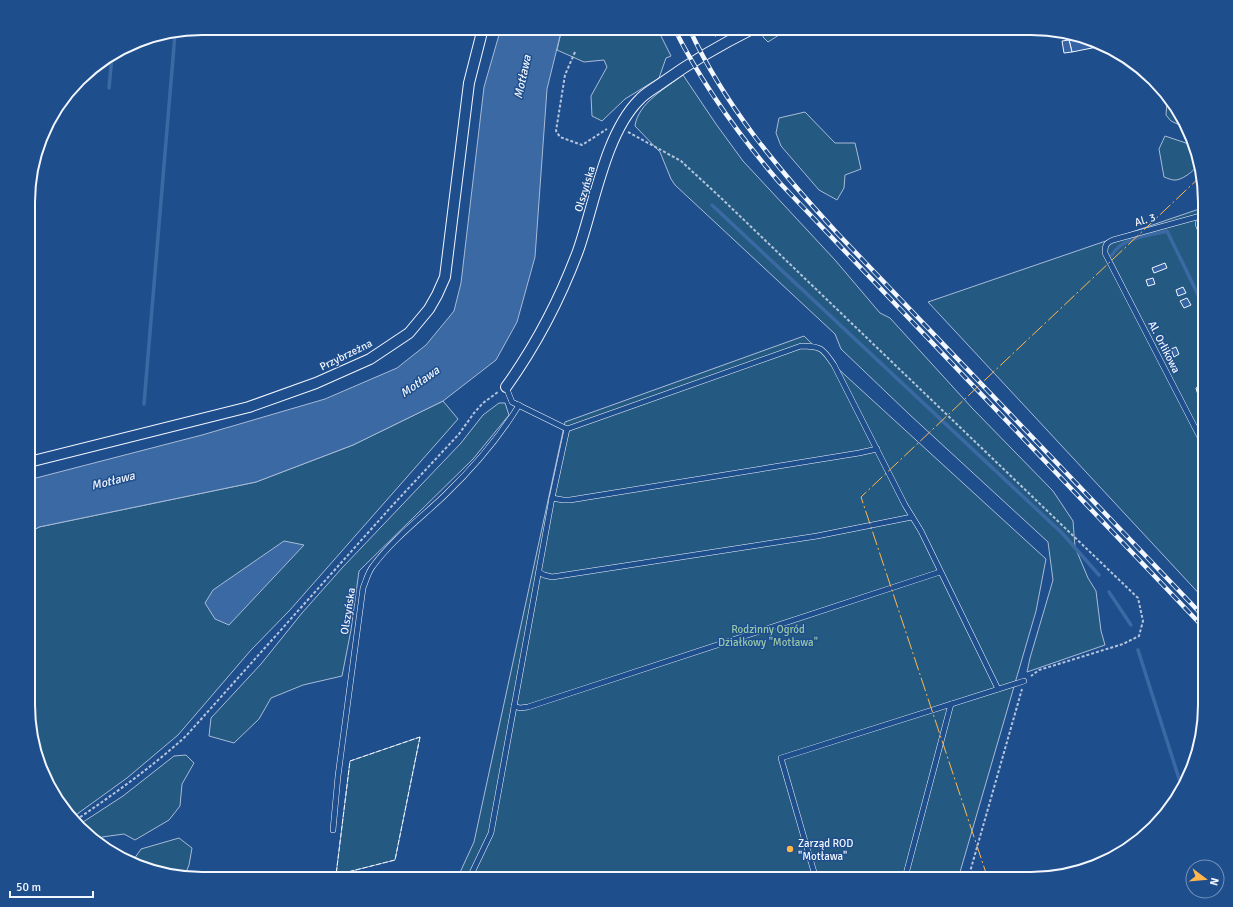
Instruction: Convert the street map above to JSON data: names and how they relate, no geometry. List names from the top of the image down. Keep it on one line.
{"streets":{"street":["Olszyńska","Przybrzeżna"],"lane":["Al. 3","Al. Orlikowa"]},"crossings":[["Al. 3","Al. Orlikowa"]],"water":["Motława"],"parks":["Rodzinny Ogród Działkowy \"Motława\""],"places":["Zarząd ROD \"Motława\""],"scale_bar":"50 m","north":"right"}
